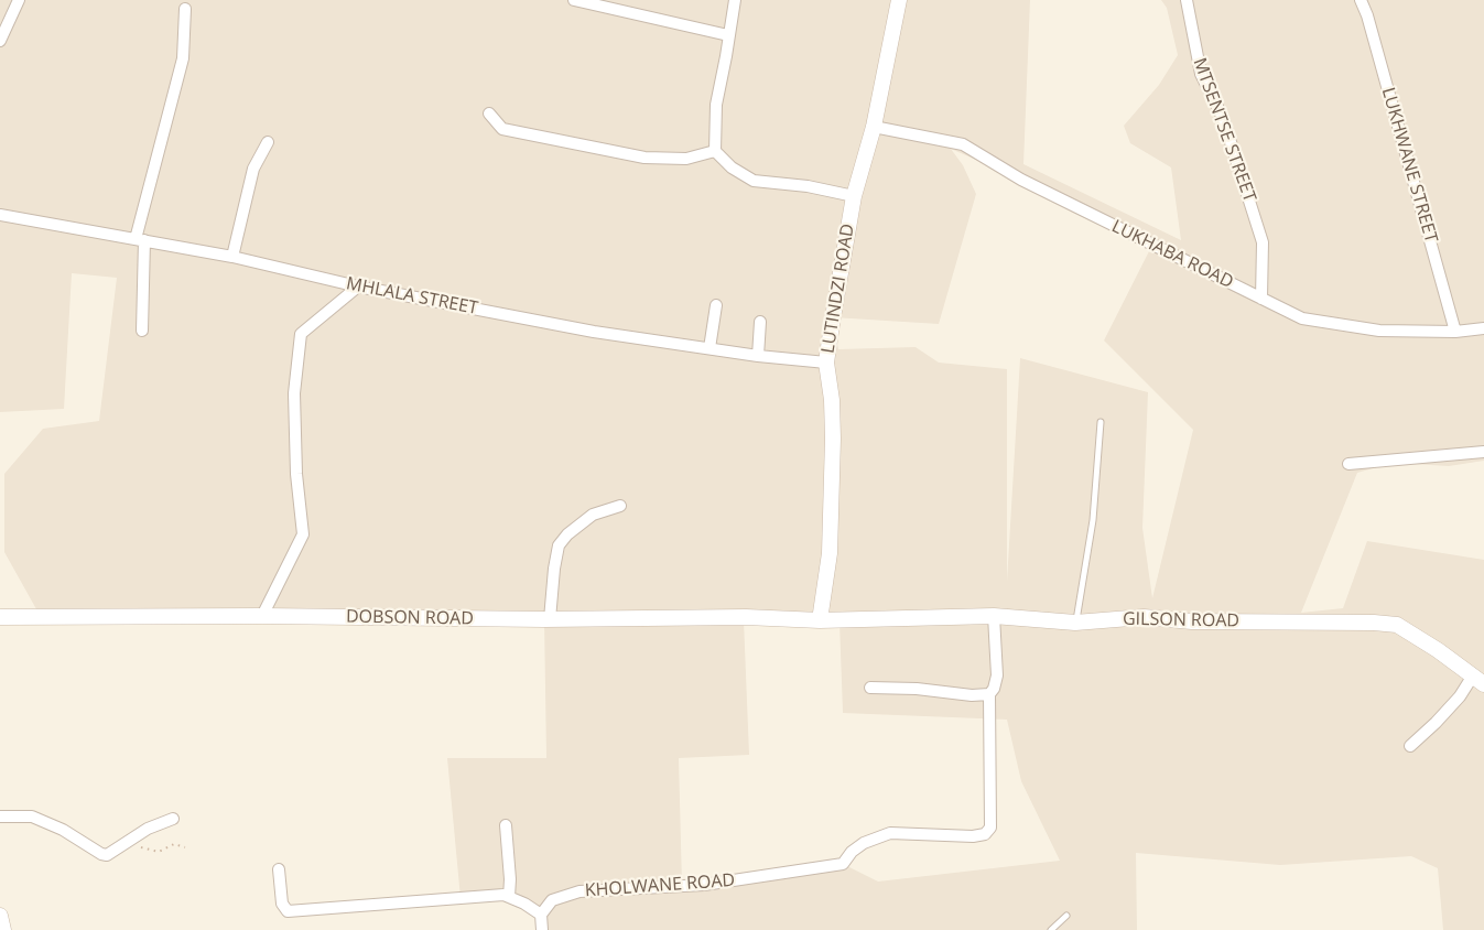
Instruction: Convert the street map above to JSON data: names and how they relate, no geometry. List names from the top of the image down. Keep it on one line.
{"streets":{"street":["MTSENTSE STREET","LUKHWANE STREET","LUKHABA ROAD","LUTINDZI ROAD","MHLALA STREET","DOBSON ROAD","GILSON ROAD","KHOLWANE ROAD"]},"crossings":[["MTSENTSE STREET","LUKHABA ROAD"],["LUKHWANE STREET","LUKHABA ROAD"],["LUKHABA ROAD","LUTINDZI ROAD"],["LUTINDZI ROAD","MHLALA STREET"],["LUTINDZI ROAD","DOBSON ROAD"],["LUTINDZI ROAD","GILSON ROAD"],["DOBSON ROAD","GILSON ROAD"]]}
